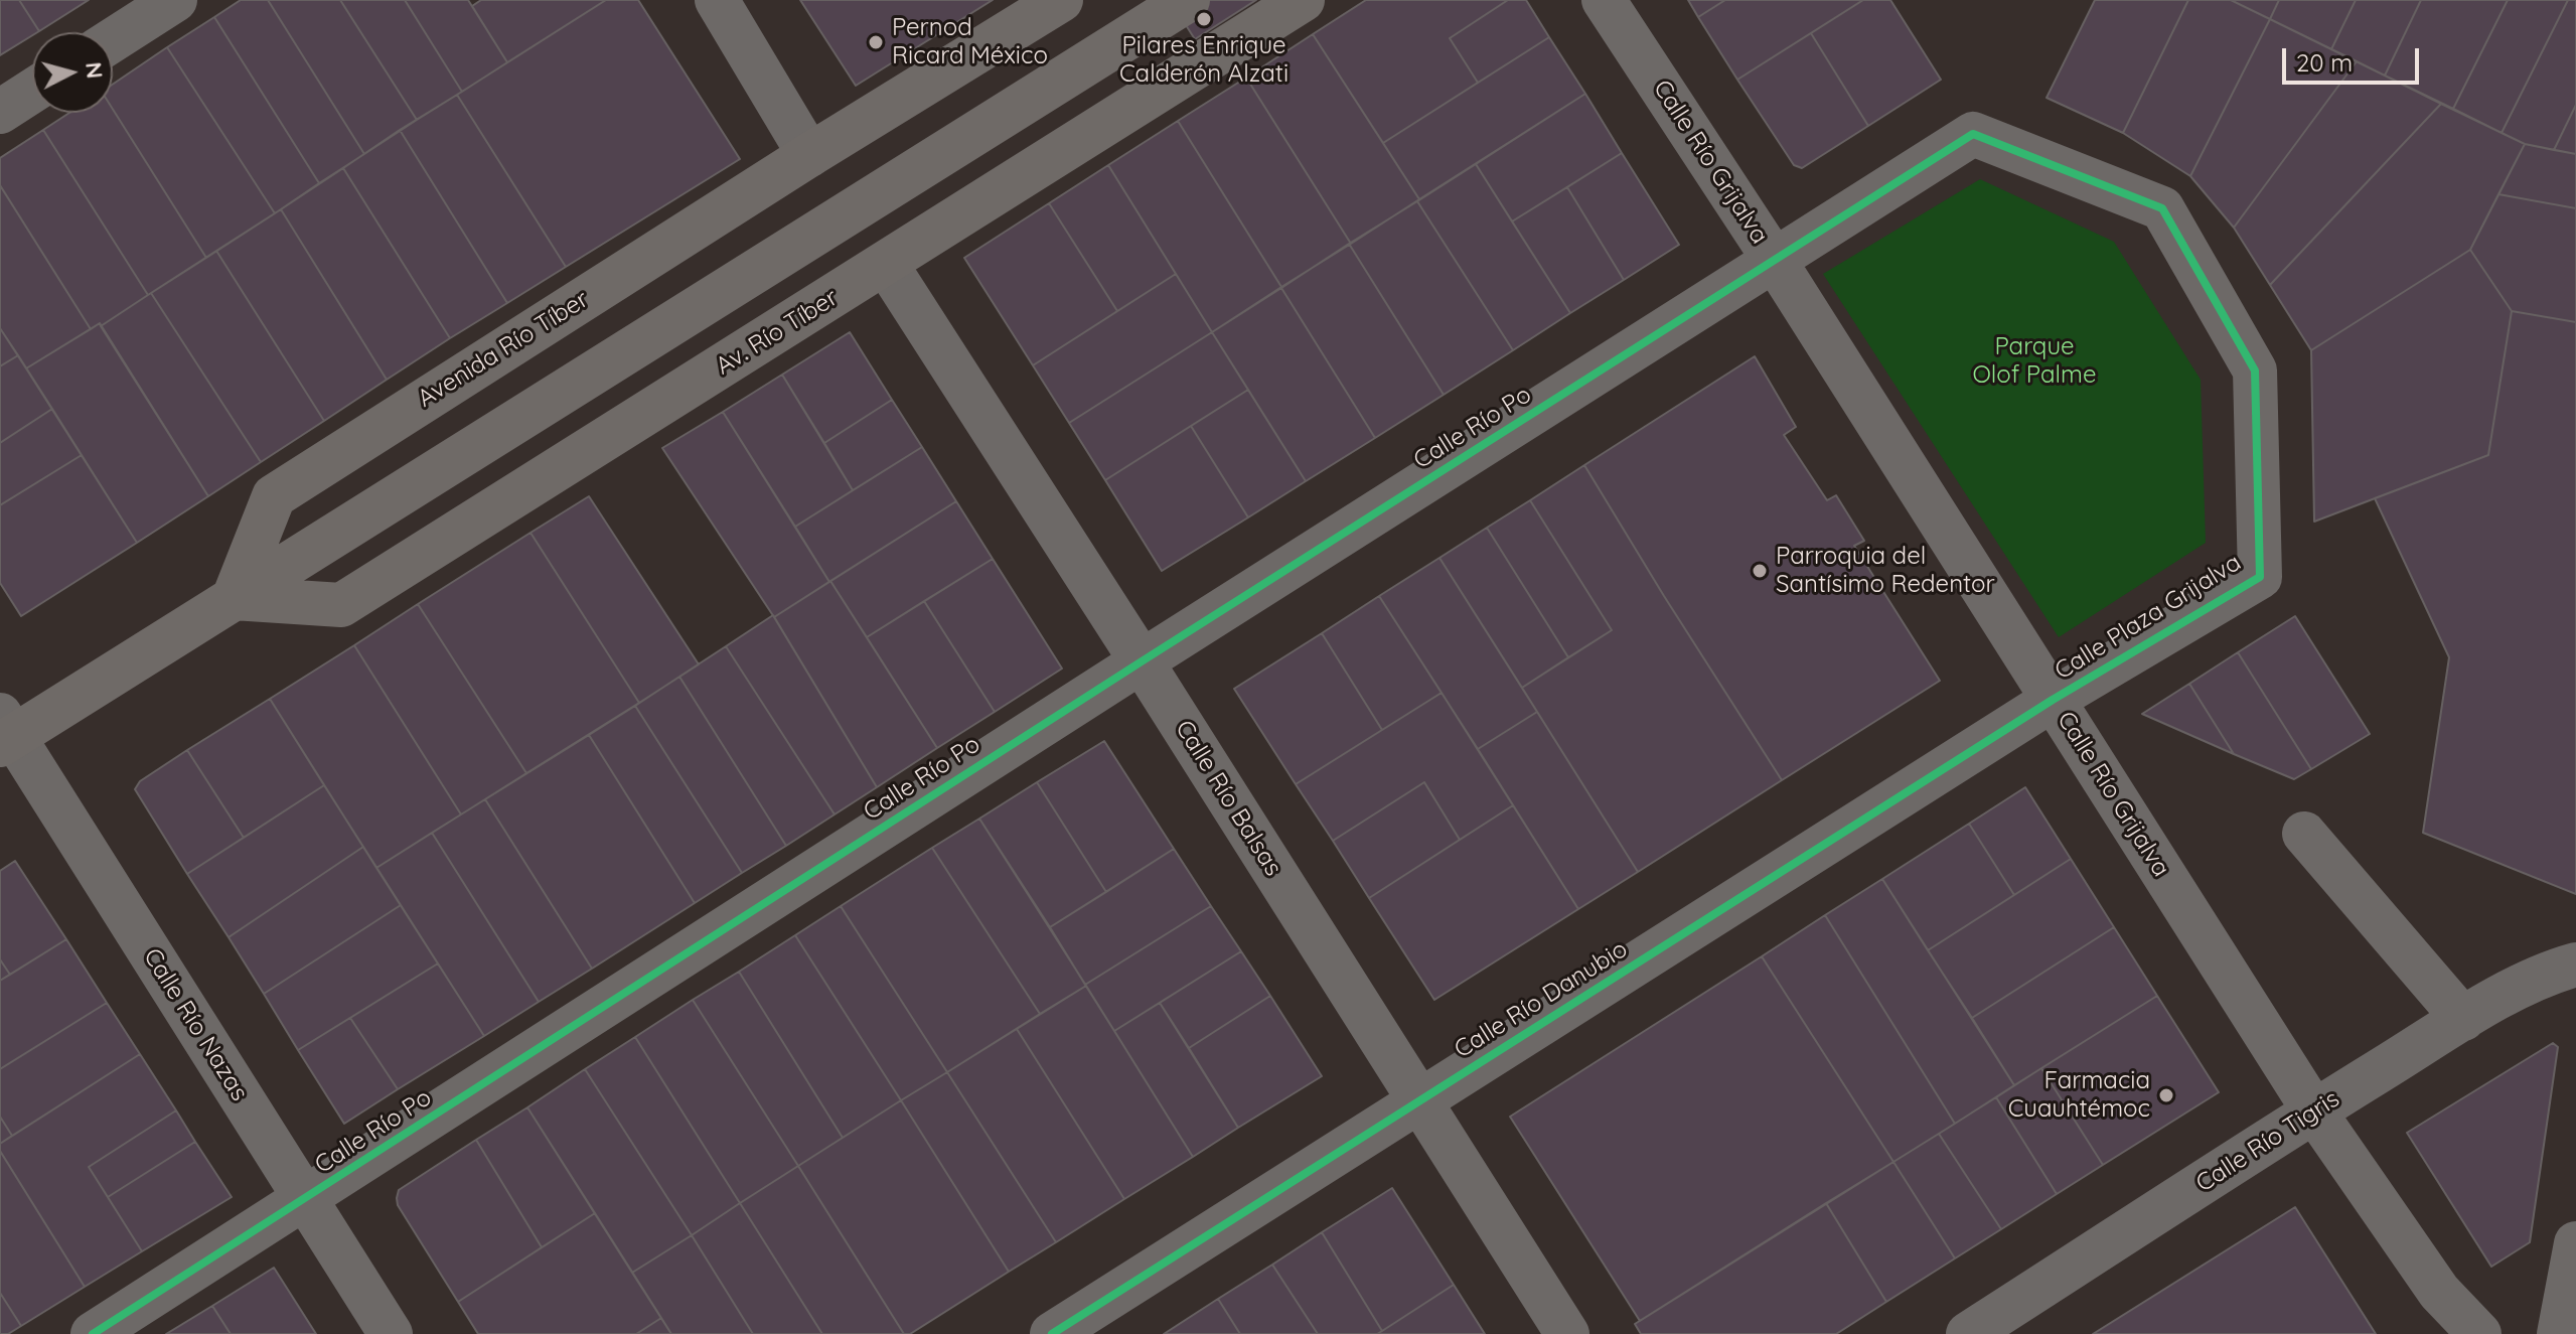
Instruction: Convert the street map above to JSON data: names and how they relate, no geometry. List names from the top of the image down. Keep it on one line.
{"streets":{"main road":["Av. Río Tíber","Avenida Río Tíber"],"street":["Calle Río Grijalva","Calle Río Po","Calle Plaza Grijalva","Calle Río Balsas","Calle Río Danubio","Calle Río Nazas","Calle Río Tigris"]},"crossings":[["Calle Río Grijalva","Calle Río Po"],["Calle Río Grijalva","Calle Plaza Grijalva"],["Calle Río Grijalva","Calle Río Danubio"],["Calle Río Grijalva","Calle Río Tigris"],["Av. Río Tíber","Avenida Río Tíber"],["Av. Río Tíber","Calle Río Balsas"],["Calle Río Po","Calle Plaza Grijalva"],["Calle Río Po","Calle Río Balsas"],["Calle Río Po","Calle Río Nazas"],["Calle Plaza Grijalva","Calle Río Danubio"],["Calle Río Balsas","Calle Río Danubio"]],"parks":["Parque Olof Palme"],"places":["Pilares Enrique Calderón Alzati","Pernod Ricard México","Parroquia del Santísimo Redentor","Farmacia Cuauhtémoc"],"scale_bar":"20 m","north":"right"}
